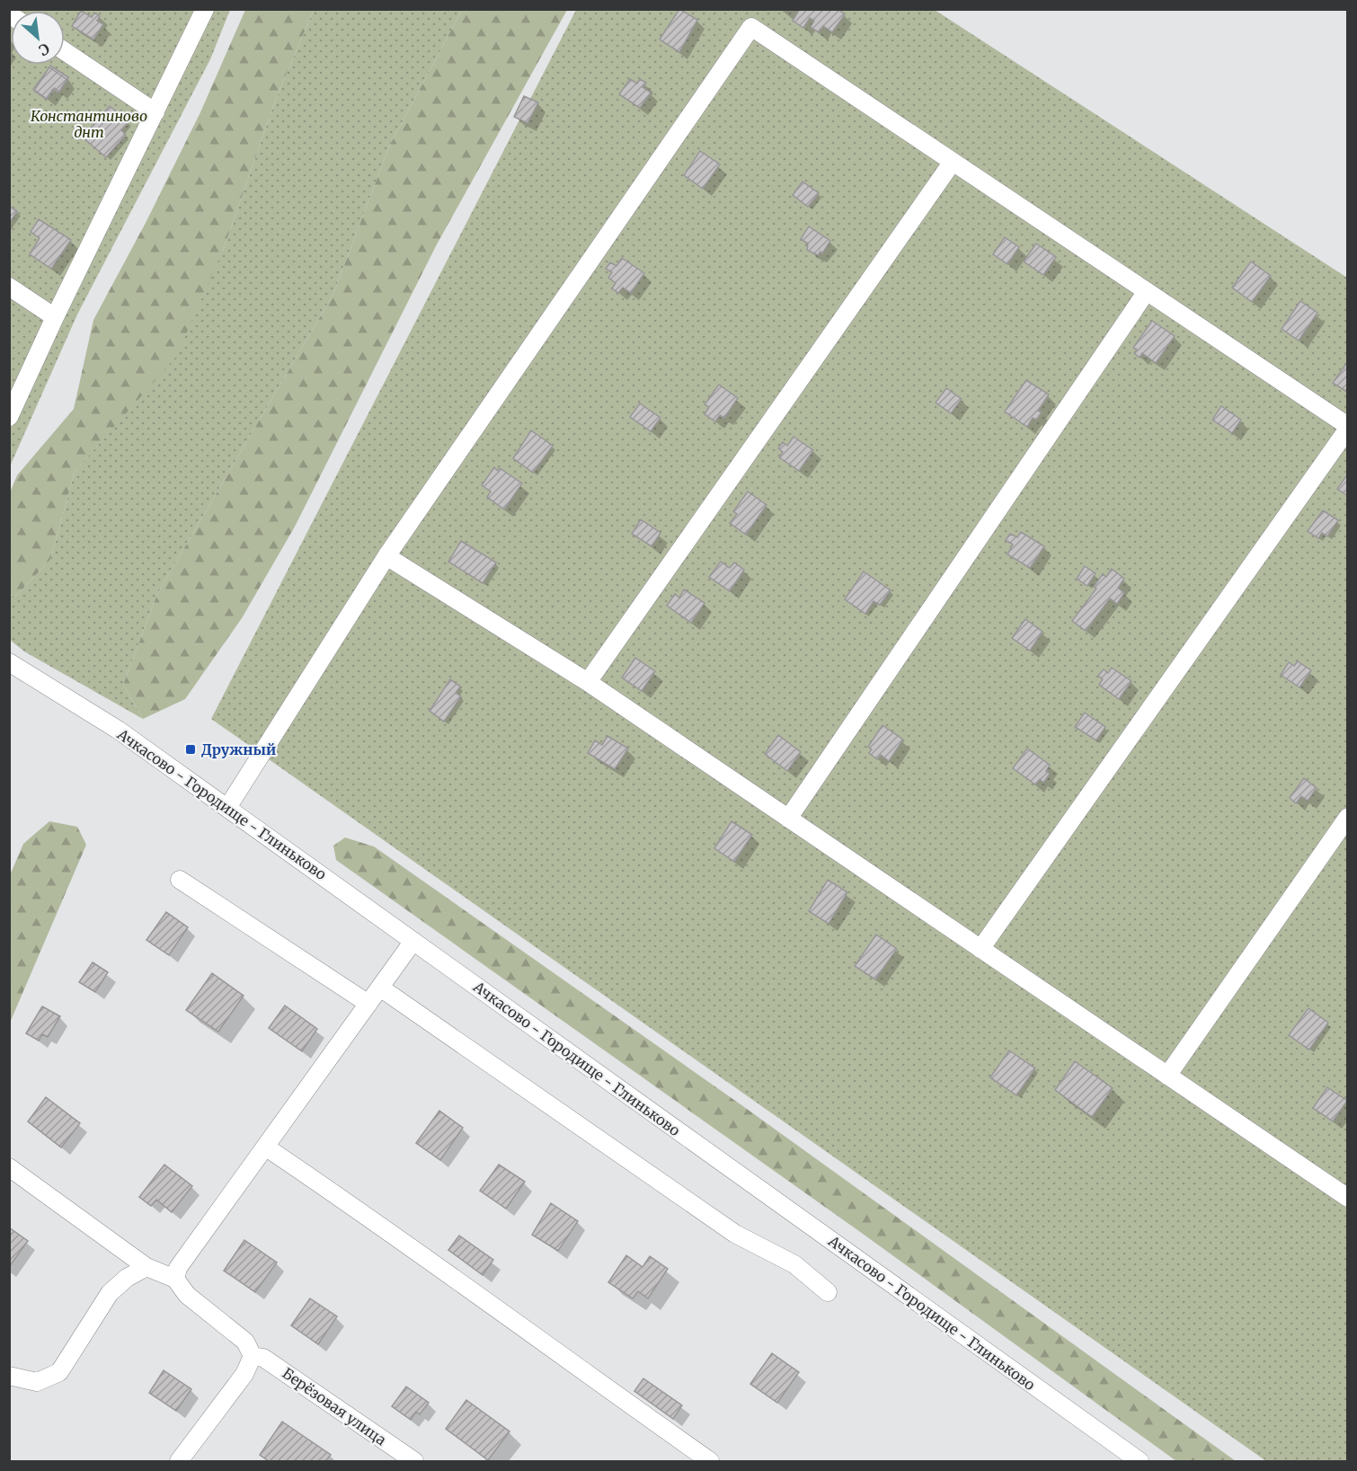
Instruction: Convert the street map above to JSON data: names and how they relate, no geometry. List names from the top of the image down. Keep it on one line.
{"streets":{"street":["Ачкасово - Городище - Глиньково","Берёзовая улица"]},"parks":["Константиново днт"],"places":{"transit":["Дружный"]},"north":"bottom right"}
